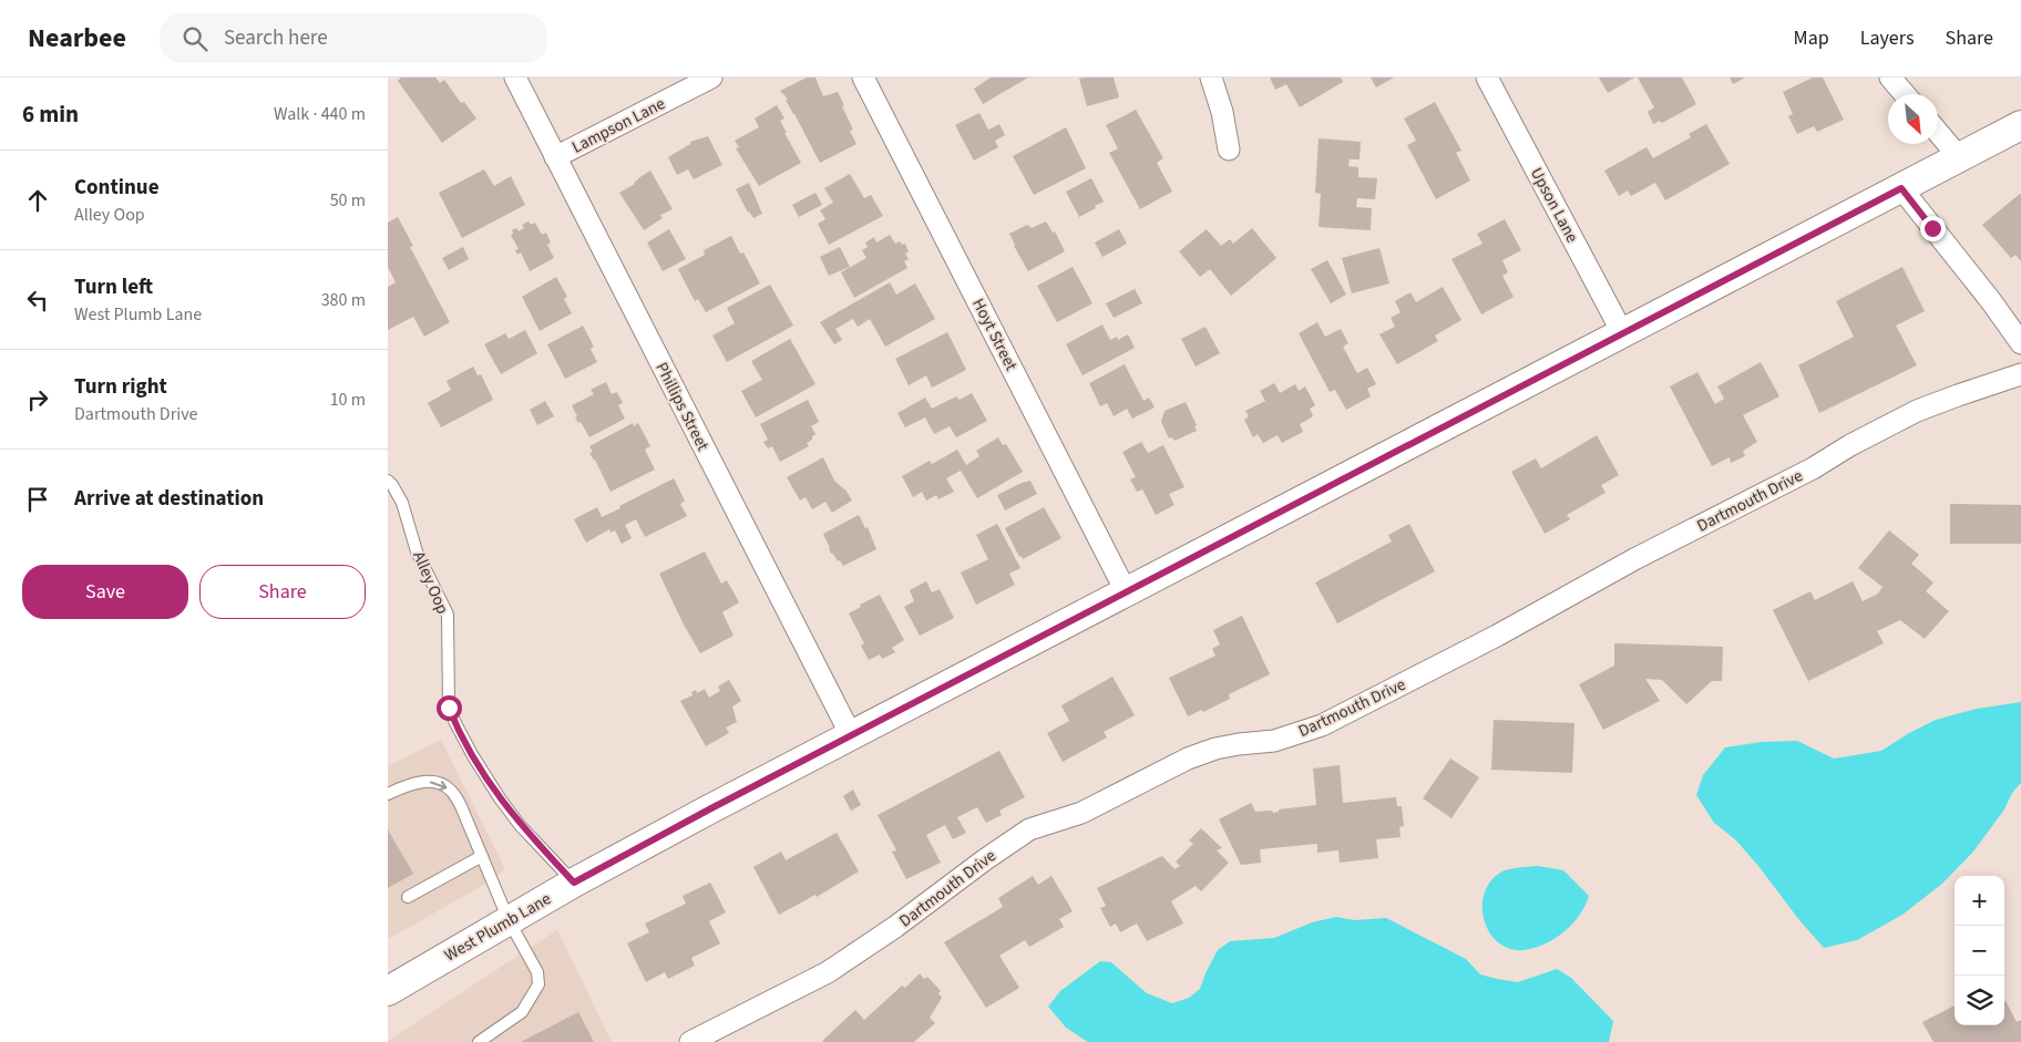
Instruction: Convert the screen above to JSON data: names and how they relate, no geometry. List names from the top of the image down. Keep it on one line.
{"streets":{"main road":["West Plumb Lane"],"street":["Lampson Lane","Upson Lane","Hoyt Street","Phillips Street","Dartmouth Drive"],"lane":["Alley Oop"]},"crossings":[["Lampson Lane","Phillips Street"],["Upson Lane","West Plumb Lane"],["Hoyt Street","West Plumb Lane"],["Phillips Street","West Plumb Lane"],["Alley Oop","West Plumb Lane"]],"north":"bottom right","page":{"header":"Nearbee","search":"Search here","nav":["Map","Layers","Share"],"heading":["6 min","Walk · 440 m"],"list":[["Continue","Alley Oop","50 m"],["Turn left","West Plumb Lane","380 m"],["Turn right","Dartmouth Drive","10 m"],"Arrive at destination"],"buttons":["Save","Share"],"map_buttons":["+","−"]}}
